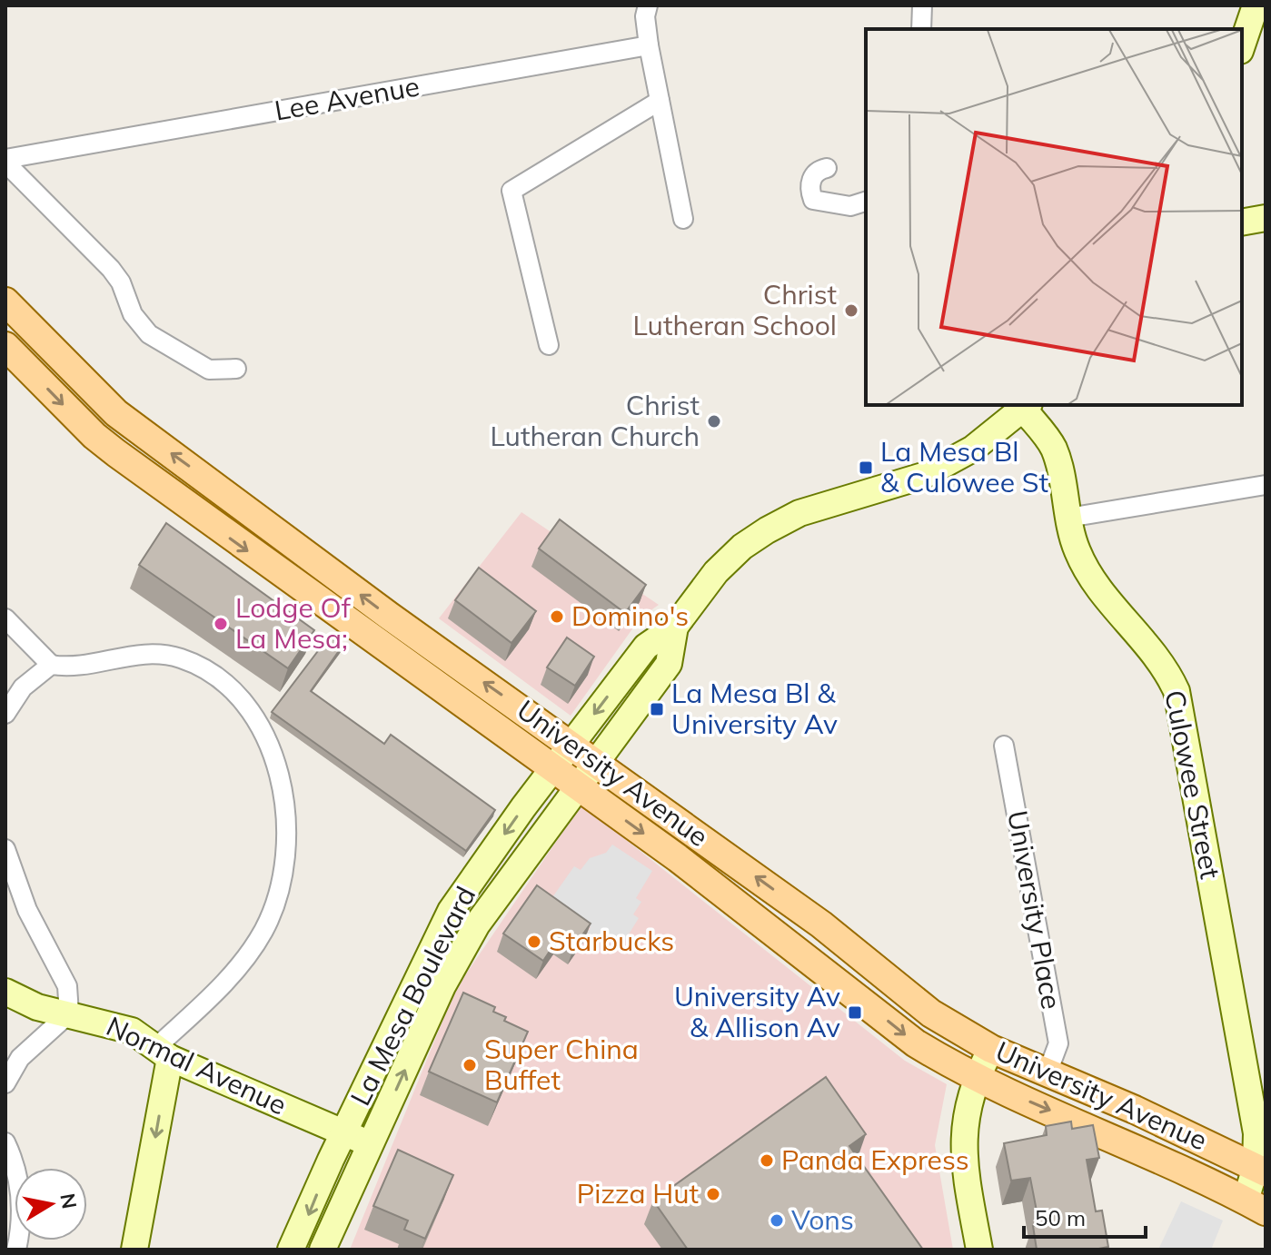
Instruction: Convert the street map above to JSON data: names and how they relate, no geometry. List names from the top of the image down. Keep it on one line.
{"streets":{"main road":["University Avenue","Culowee Street","La Mesa Boulevard","Normal Avenue"],"street":["Lee Avenue","University Place"]},"crossings":[["University Avenue","Culowee Street"],["University Avenue","University Place"],["University Avenue","La Mesa Boulevard"],["Culowee Street","La Mesa Boulevard"],["La Mesa Boulevard","Normal Avenue"]],"places":{"other":["Christ Lutheran School","Christ Lutheran Church","Domino's","Lodge Of La Mesa;","Starbucks","Super China Buffet","Panda Express","Pizza Hut","Vons"],"transit":["La Mesa Bl & Culowee St","La Mesa Bl & University Av","University Av & Allison Av"]},"scale_bar":"50 m","north":"right"}
